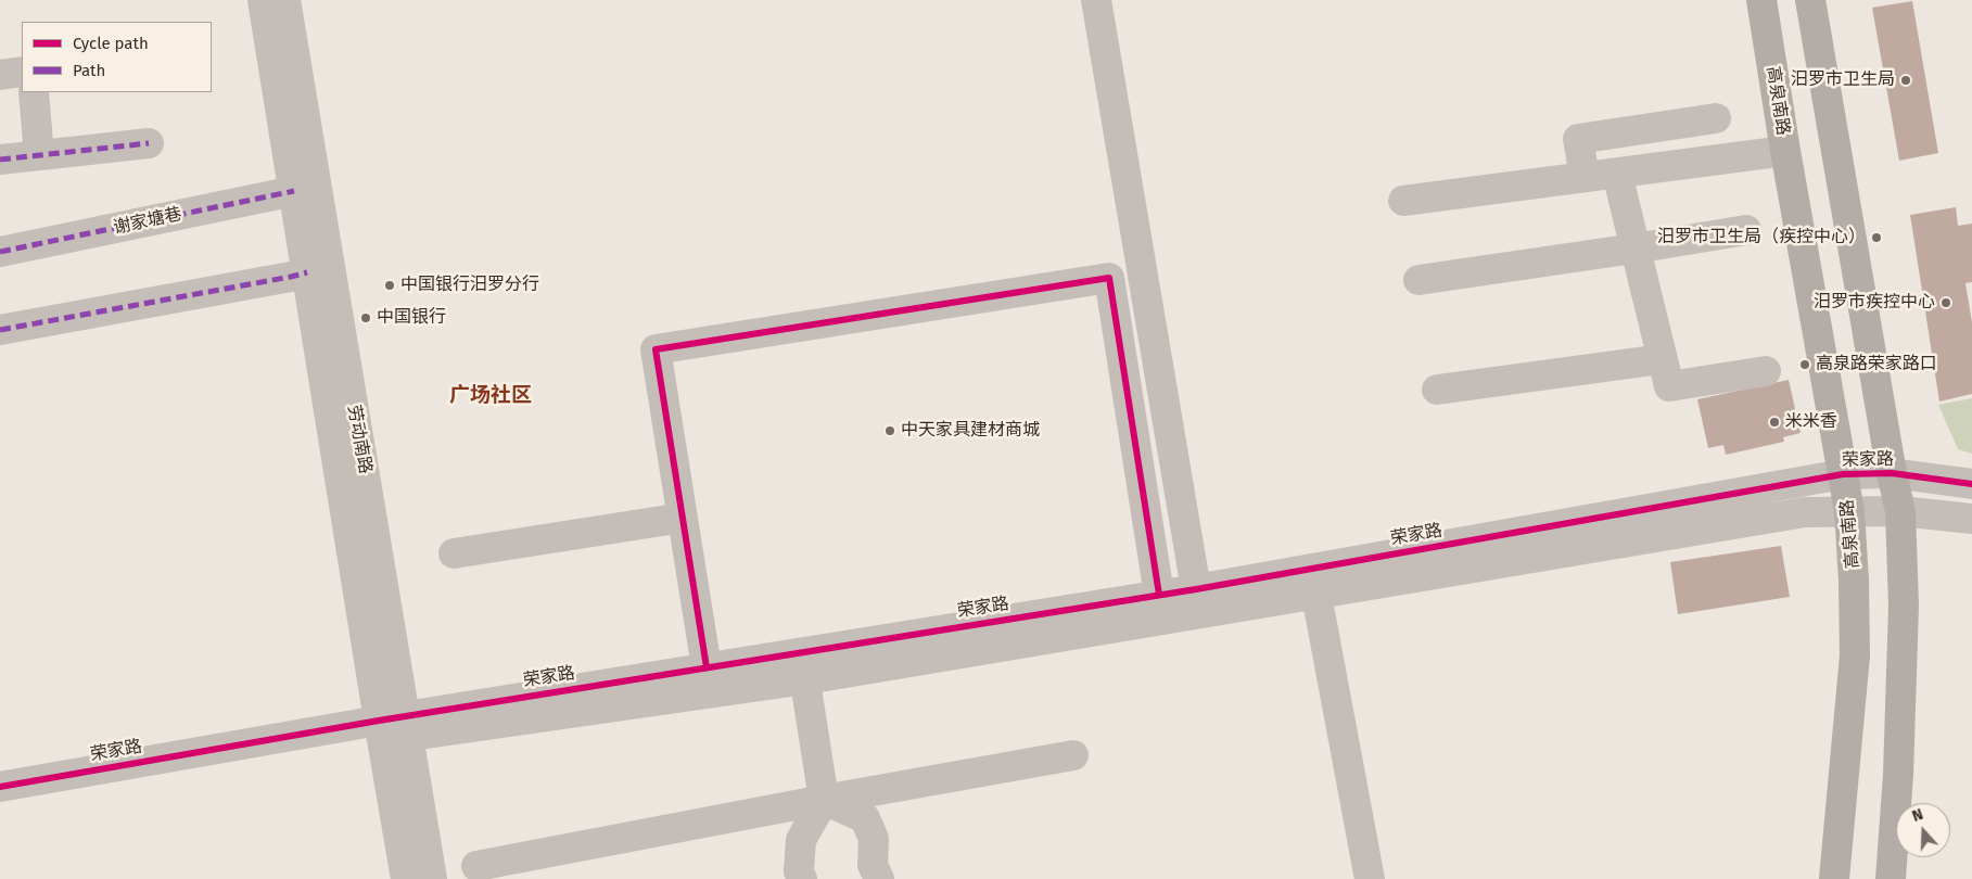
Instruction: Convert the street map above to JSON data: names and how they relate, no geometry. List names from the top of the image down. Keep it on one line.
{"streets":{"main road":["高泉南路"],"street":["谢家塘巷","劳动南路","荣家路"]},"crossings":[["高泉南路","荣家路"],["谢家塘巷","劳动南路"],["劳动南路","荣家路"]],"districts":["广场社区"],"places":["汨罗市卫生局","汨罗市卫生局（疾控中心）","中国银行汨罗分行","汨罗市疾控中心","中国银行","高泉路荣家路口","米米香","中天家具建材商城"],"legend":["Cycle path","Path"],"north":"top"}
